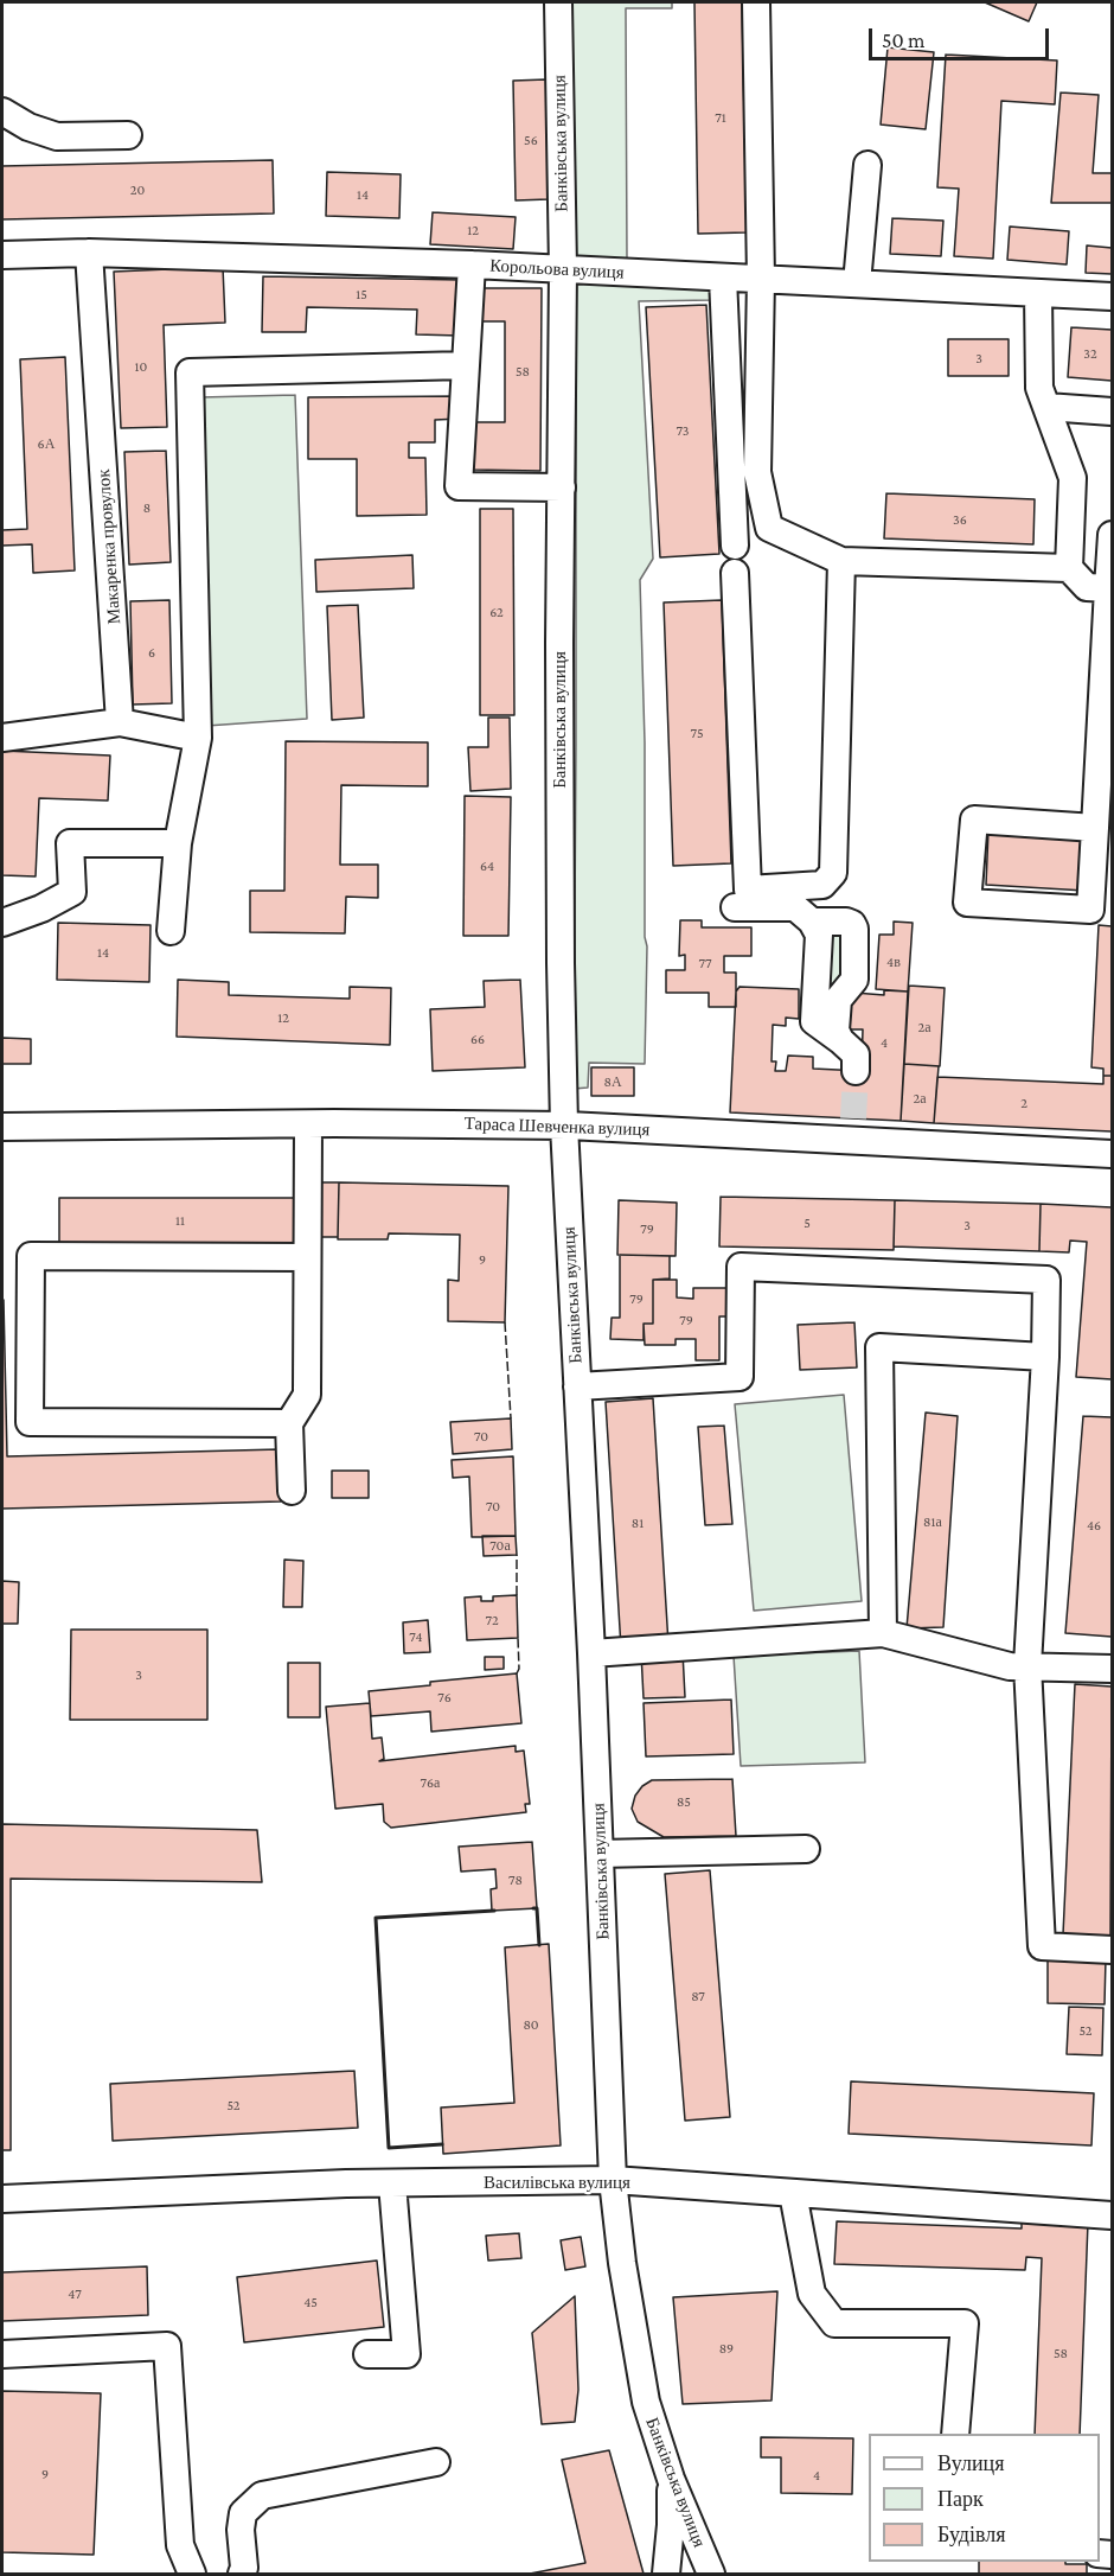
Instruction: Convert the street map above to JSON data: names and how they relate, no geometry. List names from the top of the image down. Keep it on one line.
{"streets":{"street":["Банківська вулиця","Корольова вулиця","Макаренка провулок","Тараса Шевченка вулиця","Василівська вулиця"]},"crossings":[["Банківська вулиця","Корольова вулиця"],["Банківська вулиця","Тараса Шевченка вулиця"],["Банківська вулиця","Василівська вулиця"],["Корольова вулиця","Макаренка провулок"]],"house_numbers":["71","56","20","14","12","15","32","3","10","58","73","6А","8","36","62","6","75","64","14","4в","77","12","2а","66","4","8А","2а","2","11","5","3","79","9","79","79","70","70","81а","81","46","70а","72","74","3","76","76а","85","78","87","80","52","52","47","45","89","58","9","4"],"legend":["Вулиця","Парк","Будівля"],"scale_bar":"50 m"}
